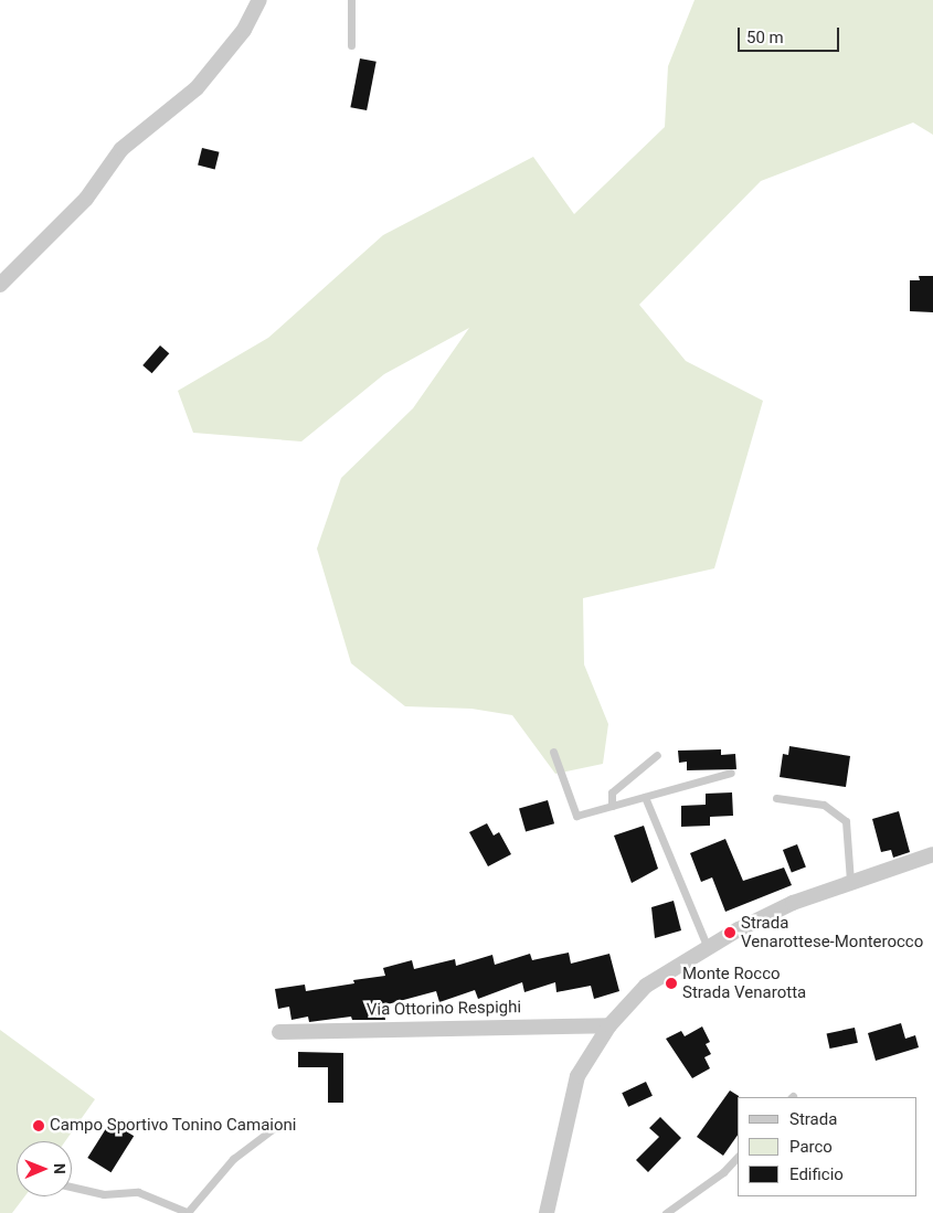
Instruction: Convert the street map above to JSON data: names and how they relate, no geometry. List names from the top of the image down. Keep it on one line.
{"streets":{"street":["Via Ottorino Respighi"]},"places":["Strada Venarottese-Monterocco","Monte Rocco Strada Venarotta","Campo Sportivo Tonino Camaioni"],"legend":["Strada","Parco","Edificio"],"scale_bar":"50 m","north":"right"}
